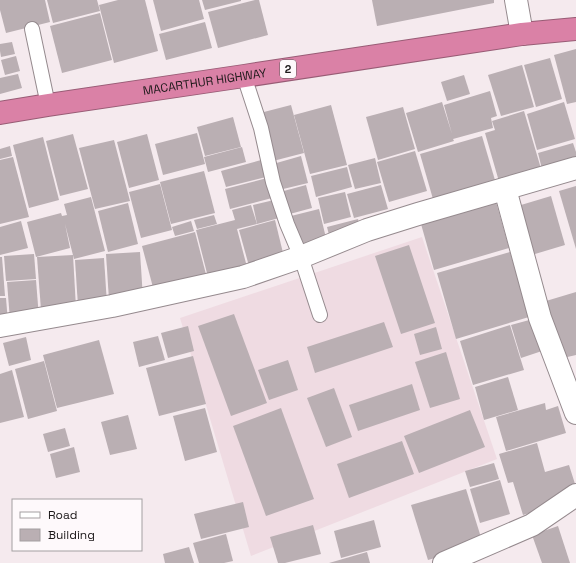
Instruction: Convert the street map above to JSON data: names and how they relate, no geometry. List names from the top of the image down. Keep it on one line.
{"streets":{"highway":["2","MACARTHUR HIGHWAY"]},"legend":["Road","Building"]}
